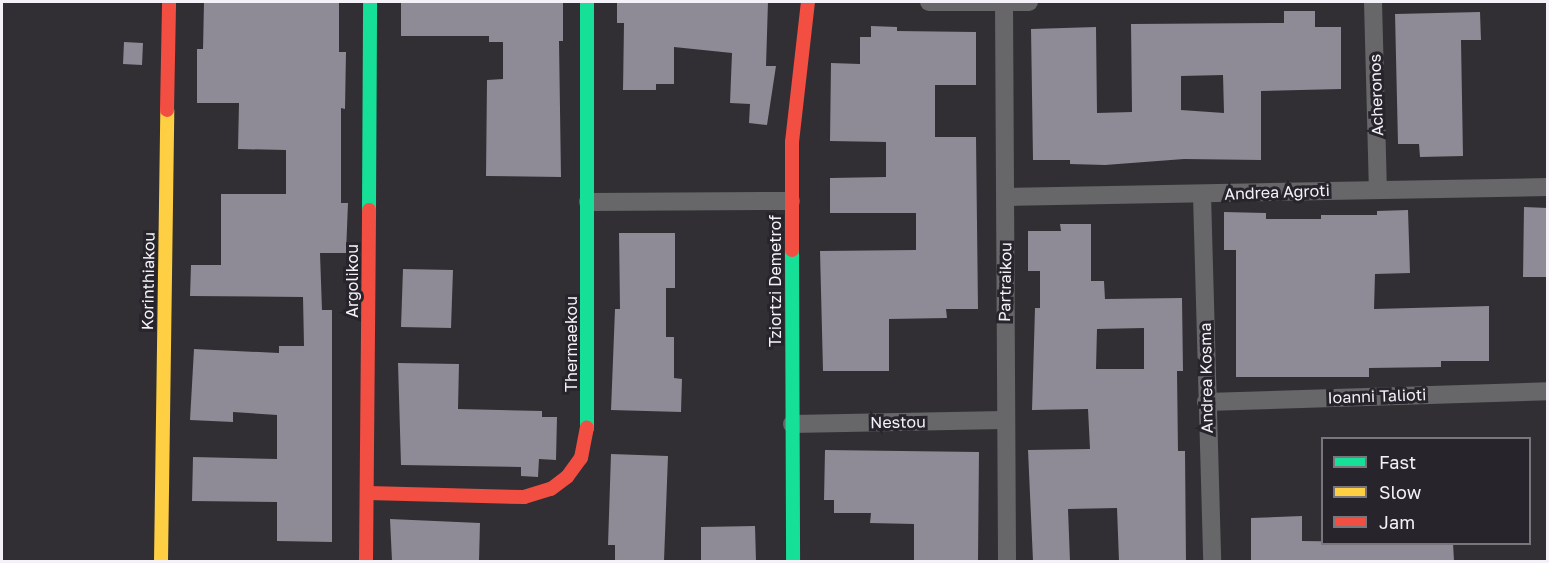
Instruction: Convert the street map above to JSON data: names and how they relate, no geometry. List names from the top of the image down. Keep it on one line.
{"streets":{"street":["Acheronos","Andrea Agroti","Korinthiakou","Argolikou","Tziortzi Demetrof","Partraikou","Thermaekou","Andrea Kosma","Ioanni Talioti","Nestou"]},"crossings":[["Acheronos","Andrea Agroti"],["Andrea Agroti","Partraikou"],["Andrea Agroti","Andrea Kosma"],["Argolikou","Thermaekou"],["Tziortzi Demetrof","Nestou"],["Partraikou","Nestou"],["Andrea Kosma","Ioanni Talioti"]],"legend":["Fast","Slow","Jam"]}
